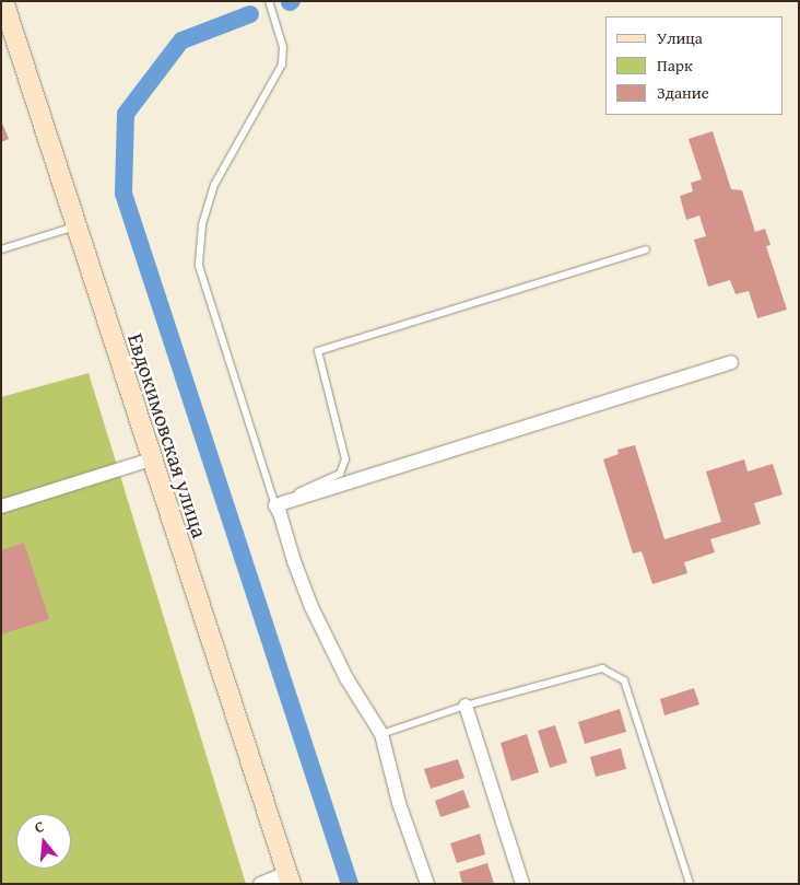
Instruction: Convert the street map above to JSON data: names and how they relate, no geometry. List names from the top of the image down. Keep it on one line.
{"streets":{"main road":["Евдокимовская улица"]},"legend":["Улица","Парк","Здание"],"north":"top"}
